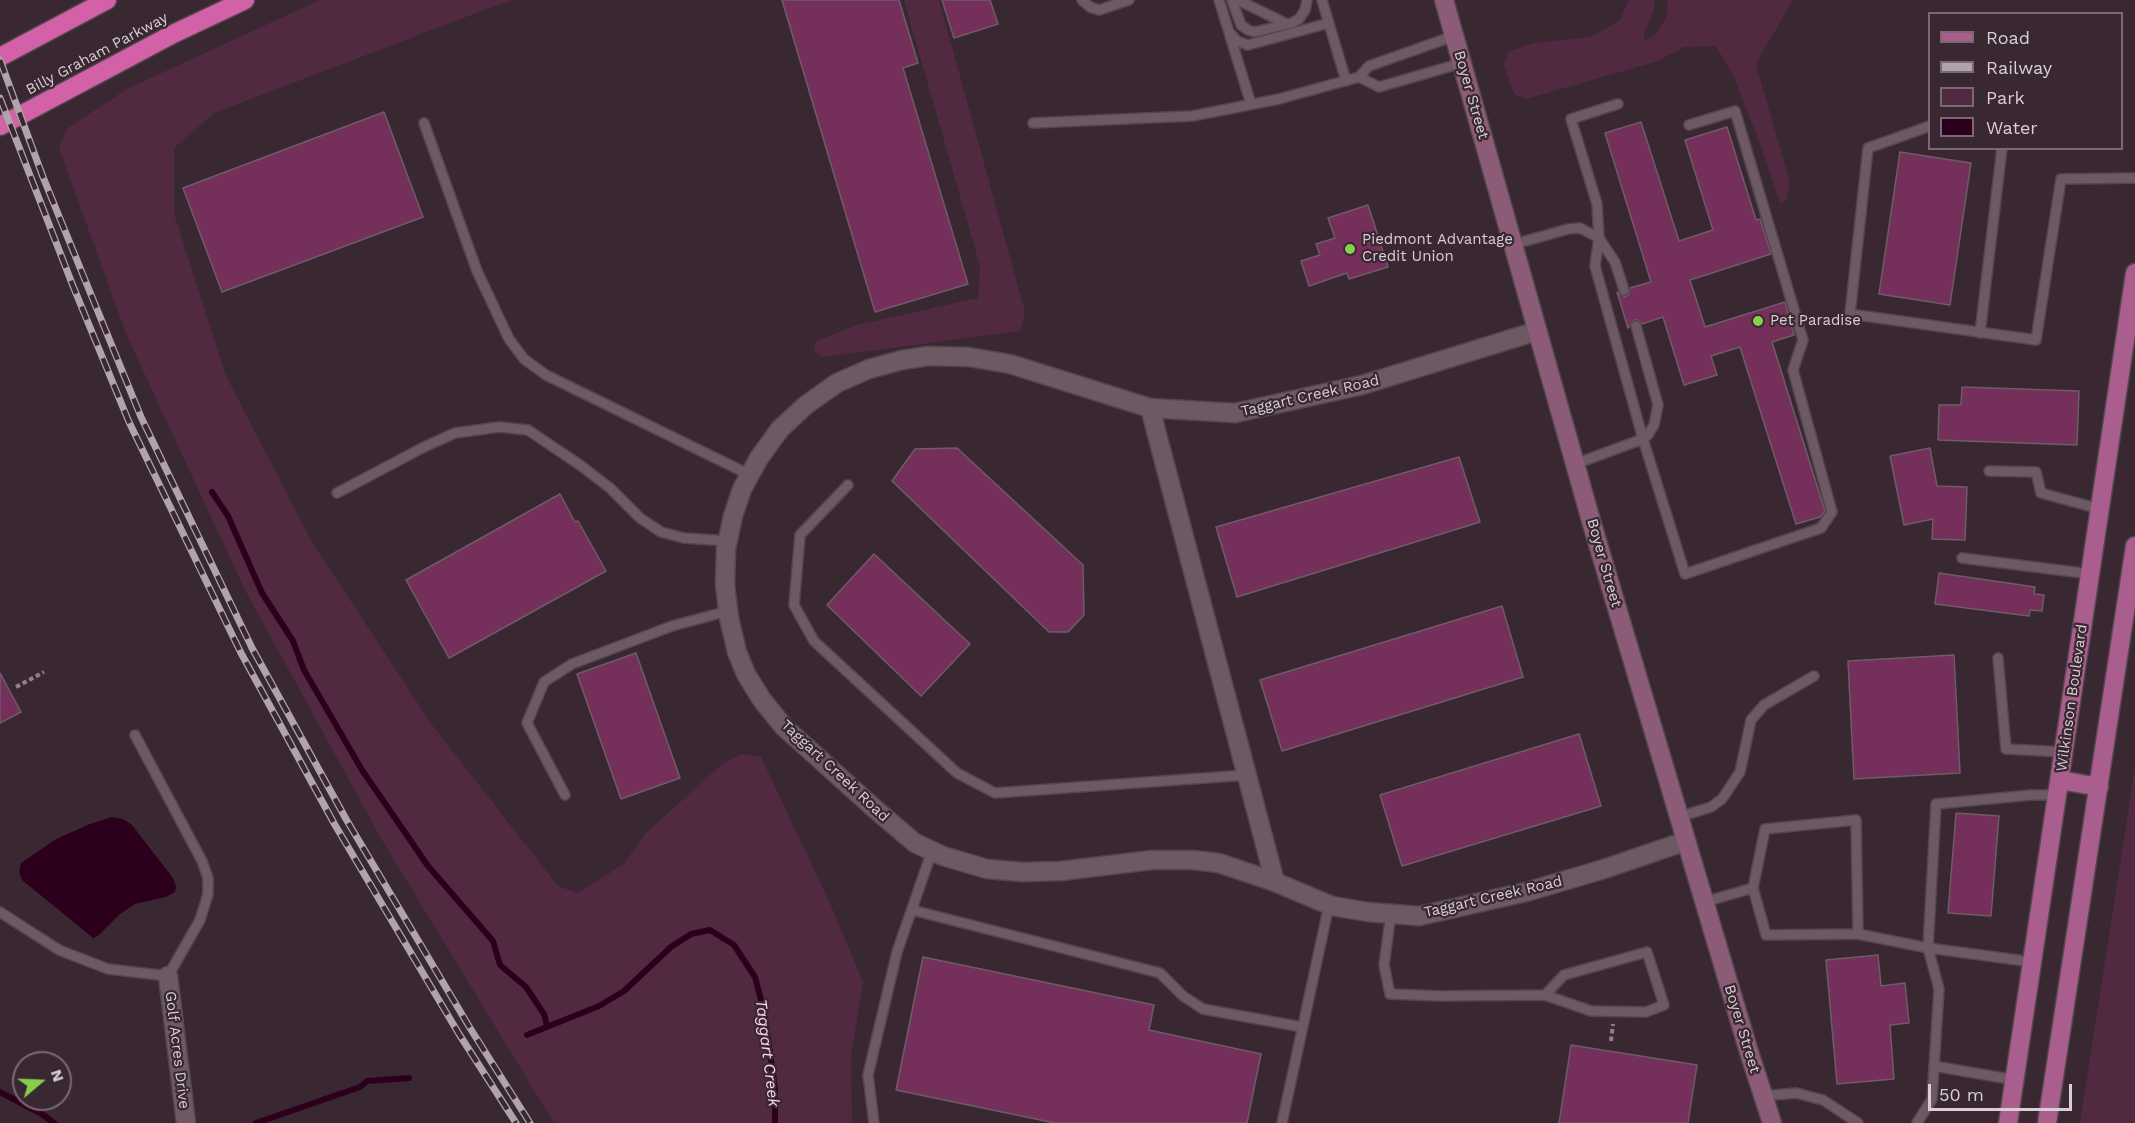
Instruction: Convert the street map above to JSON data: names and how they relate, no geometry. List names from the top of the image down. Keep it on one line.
{"streets":{"highway":["Billy Graham Parkway"],"main road":["Boyer Street","Wilkinson Boulevard"],"street":["Taggart Creek Road","Golf Acres Drive"]},"crossings":[["Boyer Street","Taggart Creek Road"]],"water":["Taggart Creek"],"places":["Piedmont Advantage Credit Union","Pet Paradise"],"legend":["Road","Railway","Park","Water"],"scale_bar":"50 m","north":"right"}
